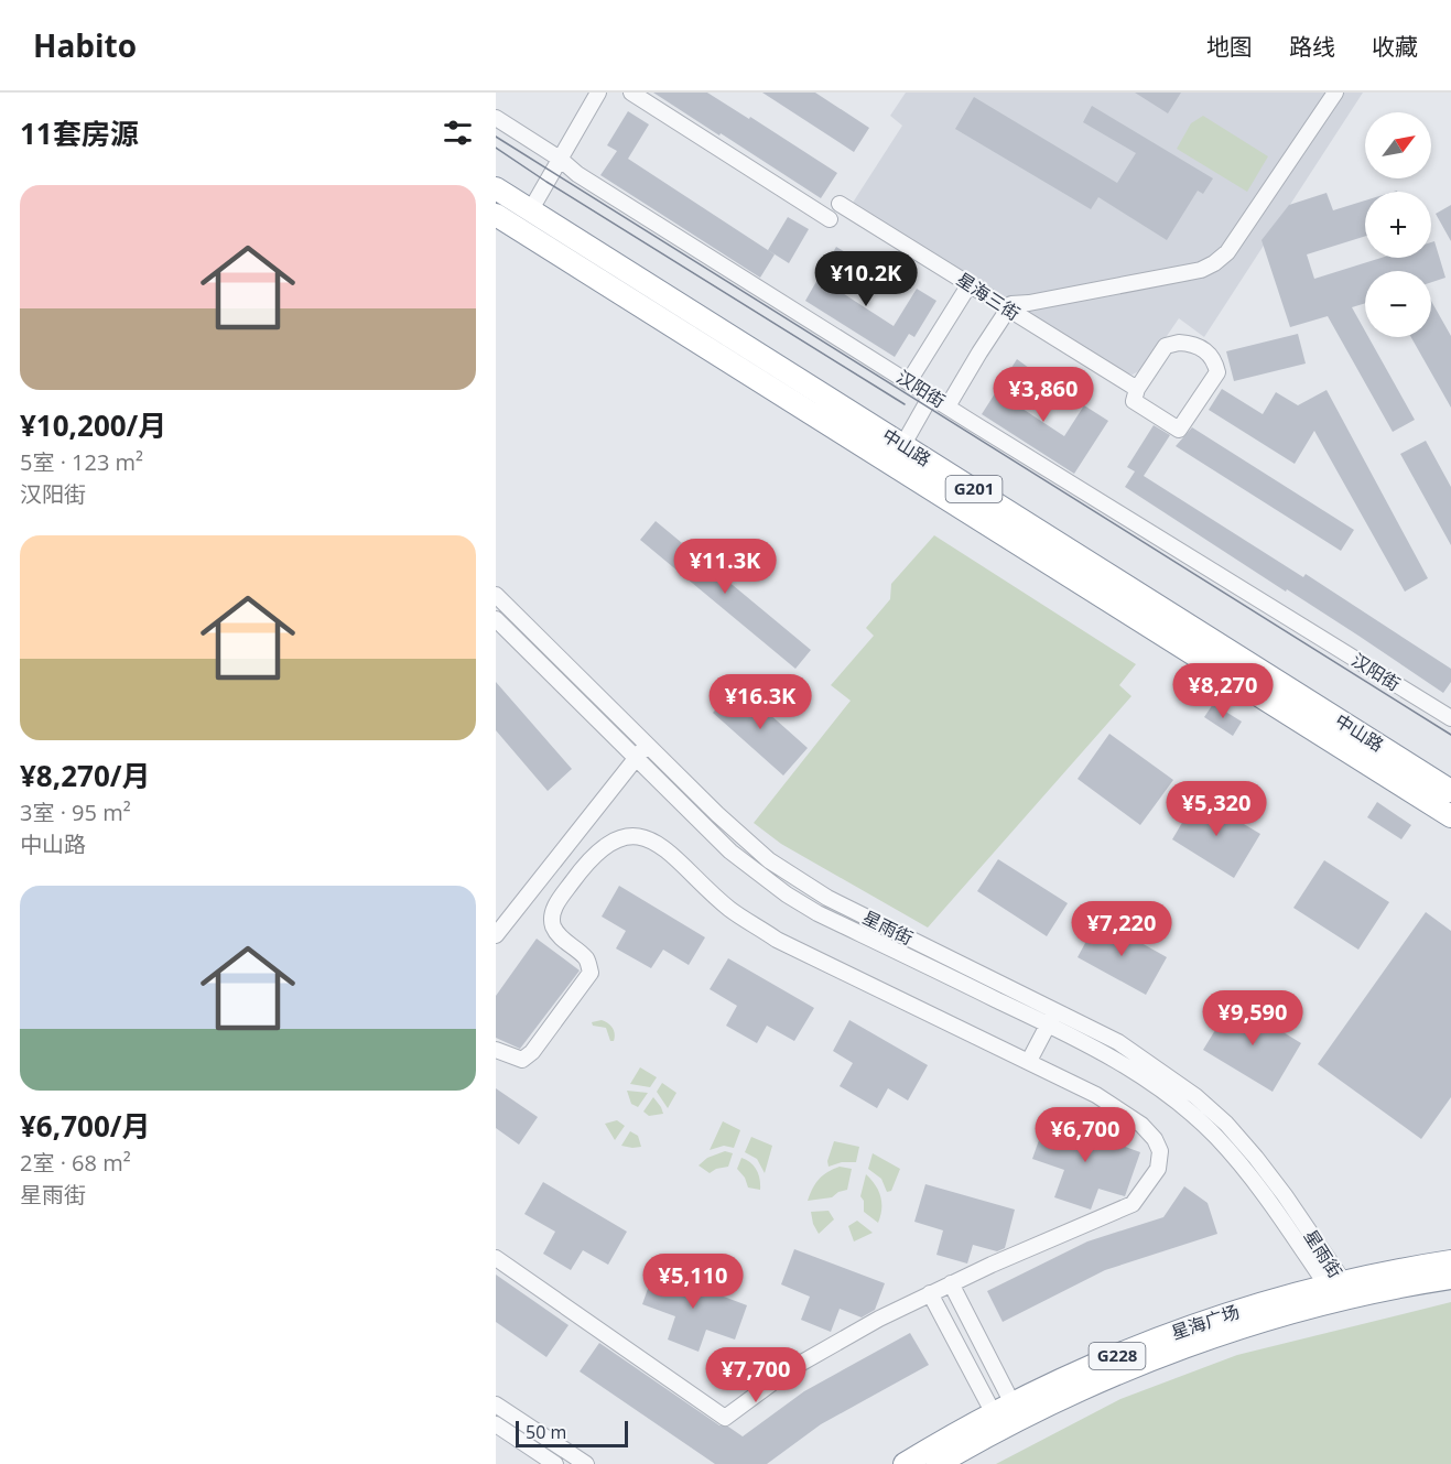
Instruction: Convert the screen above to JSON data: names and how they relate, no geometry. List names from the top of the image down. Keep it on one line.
{"streets":{"highway":["中山路","G201","星海广场","G228"],"street":["星海三街","汉阳街","星雨街"]},"crossings":[["星雨街","星海广场"]],"scale_bar":"50 m","north":"top right","page":{"header":"Habito","nav":["地图","路线","收藏"],"heading":"11套房源","map_buttons":["+","−"],"list":[{"name":"¥10,200/月","note":"5室 · 123 m² · 汉阳街"},{"name":"¥8,270/月","note":"3室 · 95 m² · 中山路"},{"name":"¥6,700/月","note":"2室 · 68 m² · 星雨街"}],"price":["¥10.2K","¥3,860","¥11.3K","¥8,270","¥16.3K","¥5,320","¥7,220","¥9,590","¥6,700","¥5,110","¥7,700"],"scale":"50 m"}}
